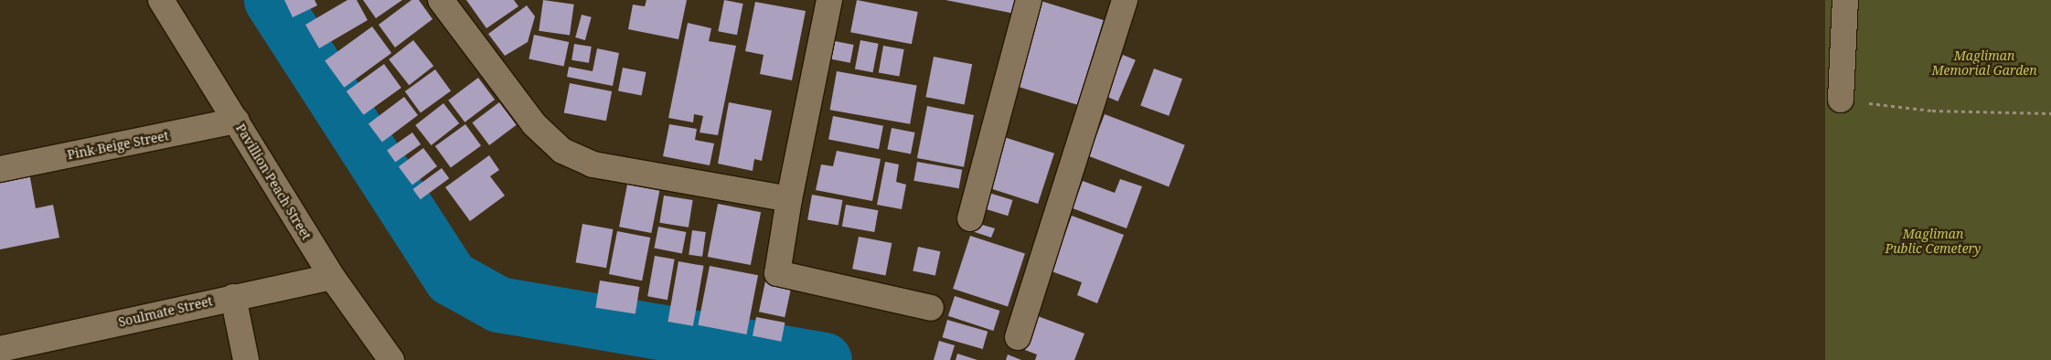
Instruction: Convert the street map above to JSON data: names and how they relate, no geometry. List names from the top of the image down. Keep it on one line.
{"streets":{"street":["Pink Beige Street","Pavillion Peach Street","Soulmate Street"]},"crossings":[["Pink Beige Street","Pavillion Peach Street"],["Pavillion Peach Street","Soulmate Street"]],"parks":["Magliman Memorial Garden","Magliman Public Cemetery"]}
